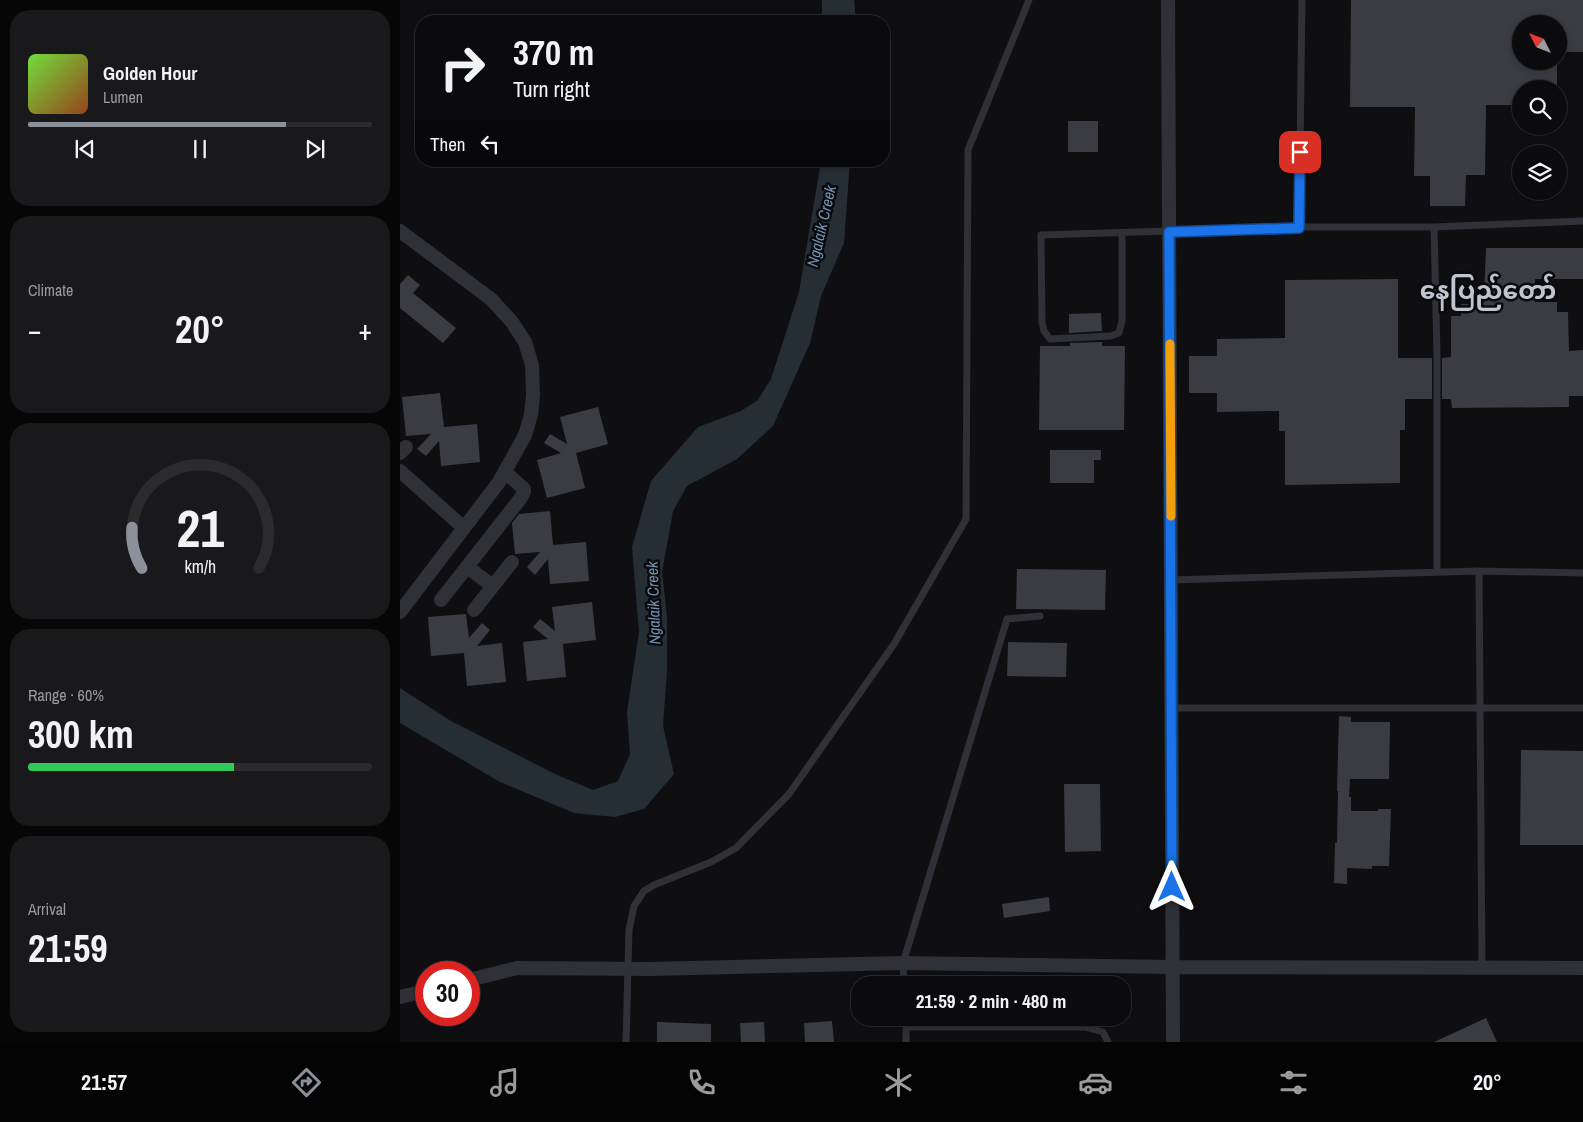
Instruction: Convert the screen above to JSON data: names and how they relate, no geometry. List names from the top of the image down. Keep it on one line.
{"districts":["နေပြည်တော်"],"water":["Ngalaik Creek"],"north":"top left","page":{"turn":["370 m","Turn right"],"song":["Golden Hour","Lumen"],"then":"Then","tile":["Climate",["Range · 60%","300 km"],["Arrival","21:59"]],"heat":["−","20°","+"],"limit":"30","trip":"21:59 · 2 min · 480 m","tabs":["21:57","20°"],"gauge":["21","km/h"]}}
